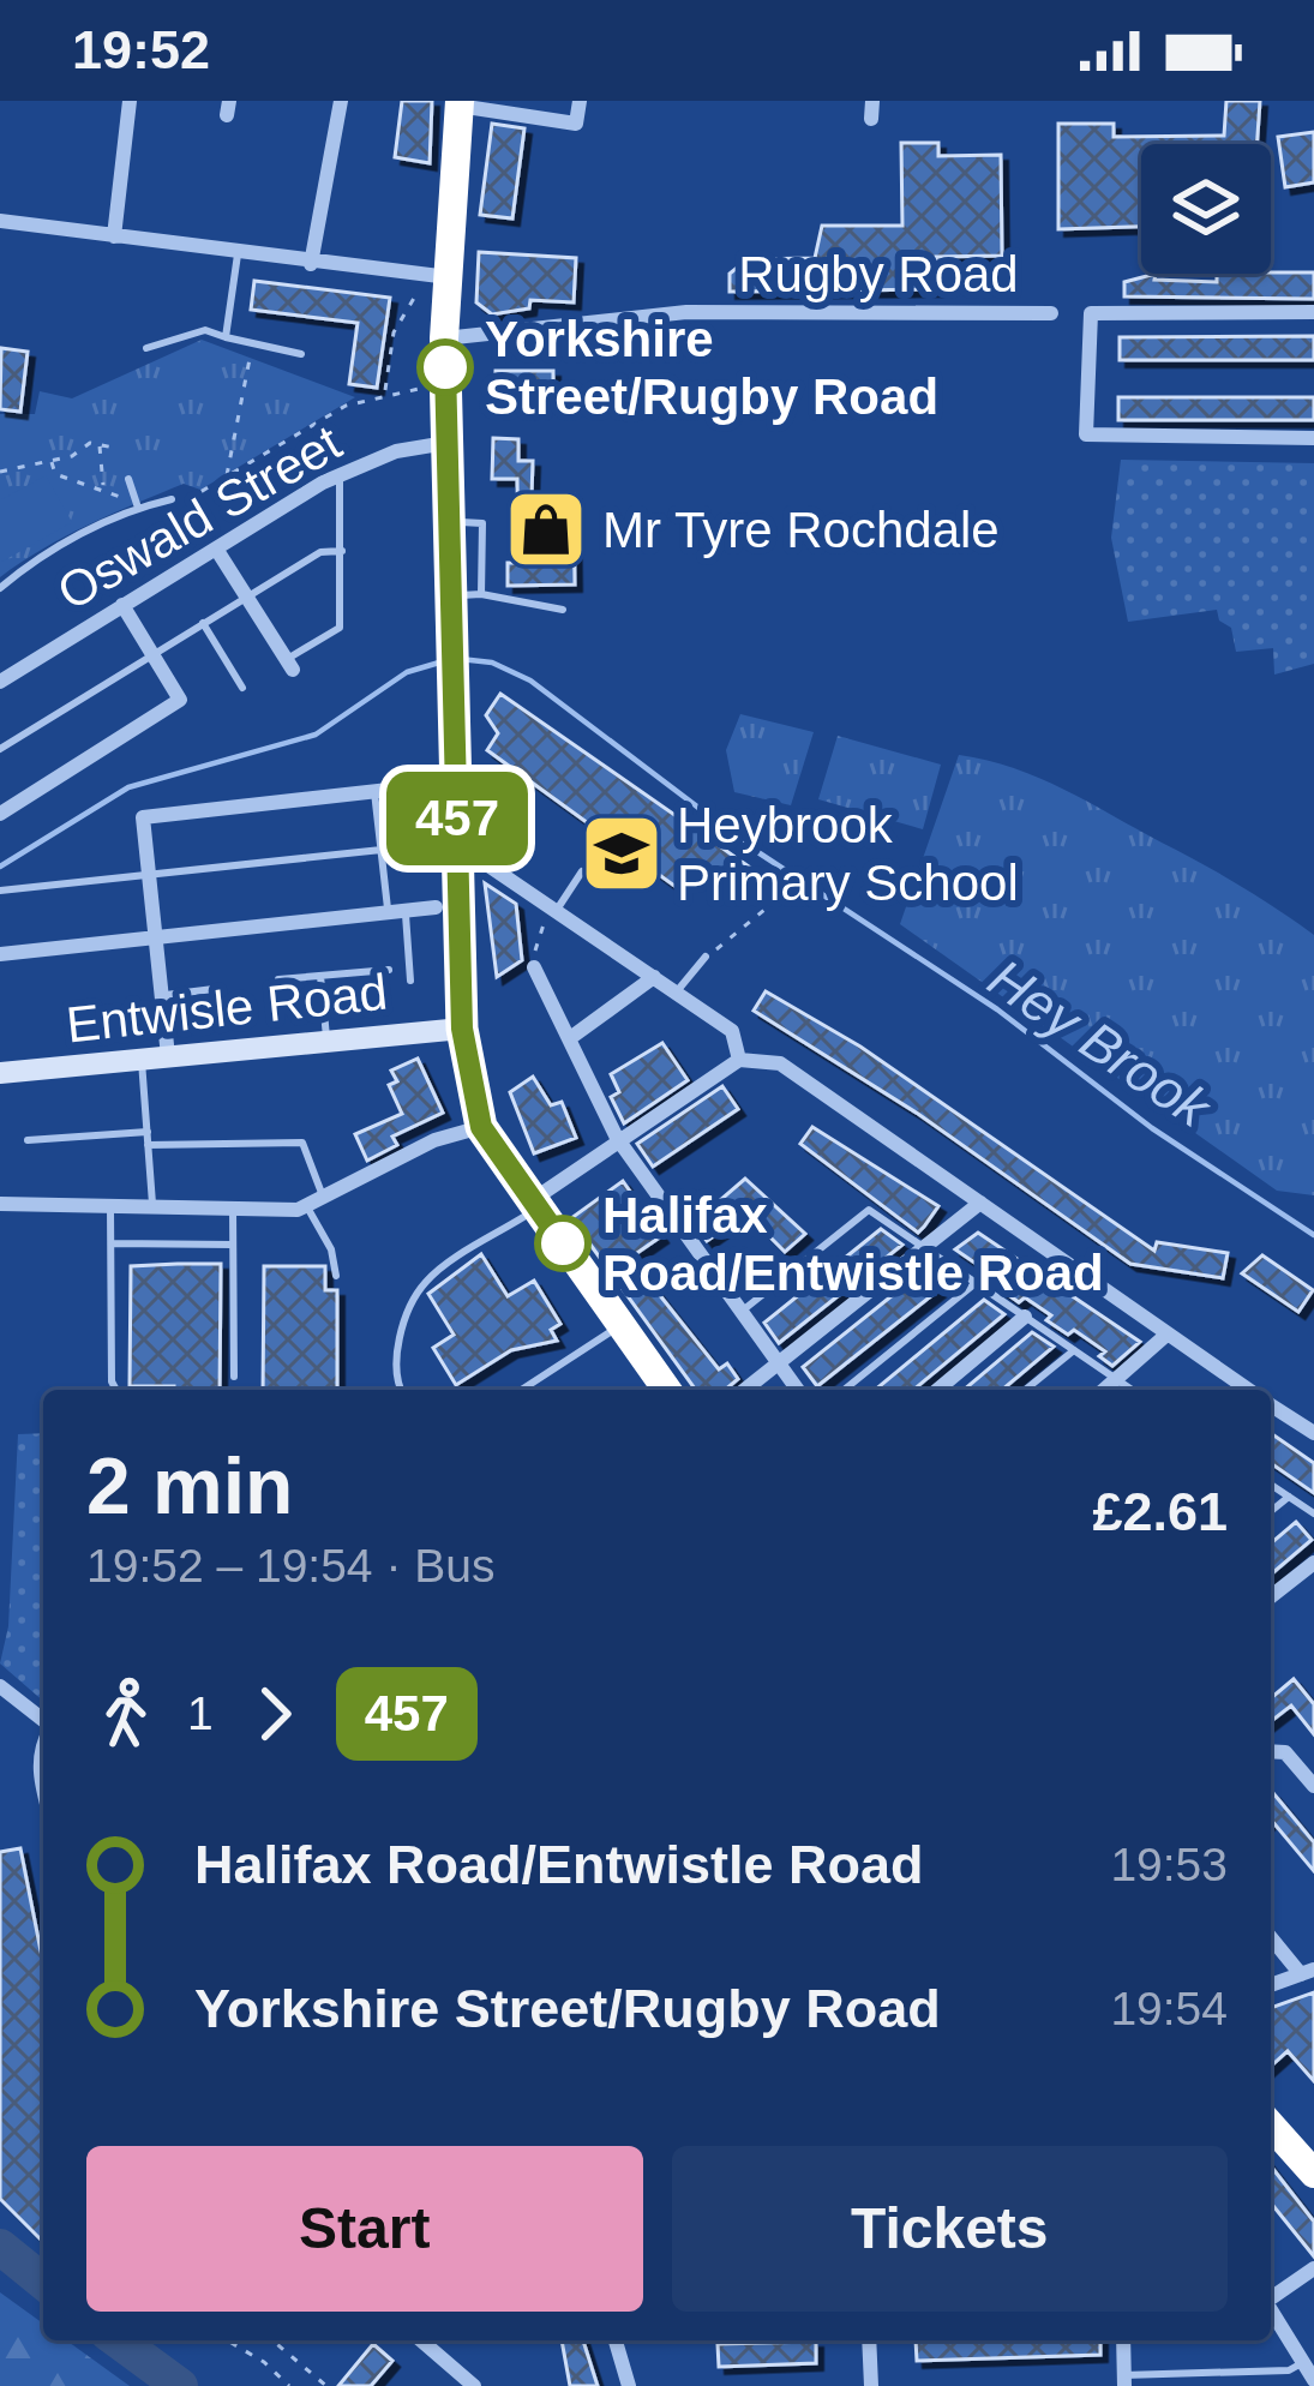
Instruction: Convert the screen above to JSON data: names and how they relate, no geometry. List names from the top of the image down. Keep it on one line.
{"streets":{"main road":["Entwisle Road"],"street":["Rugby Road","Oswald Street"]},"water":["Hey Brook"],"places":{"other":["Yorkshire Street/Rugby Road","Halifax Road/Entwistle Road"],"shop":["Mr Tyre Rochdale"],"school or university":["Heybrook Primary School"]},"lines":["bus line 457"],"page":{"status":"19:52","on_map":"457","heading":["2 min","19:52 – 19:54 · Bus","£2.61"],"legs":["1","457"],"list":[{"name":"Halifax Road/Entwistle Road","value":"19:53"},{"name":"Yorkshire Street/Rugby Road","value":"19:54"}],"buttons":["Start","Tickets"]}}
